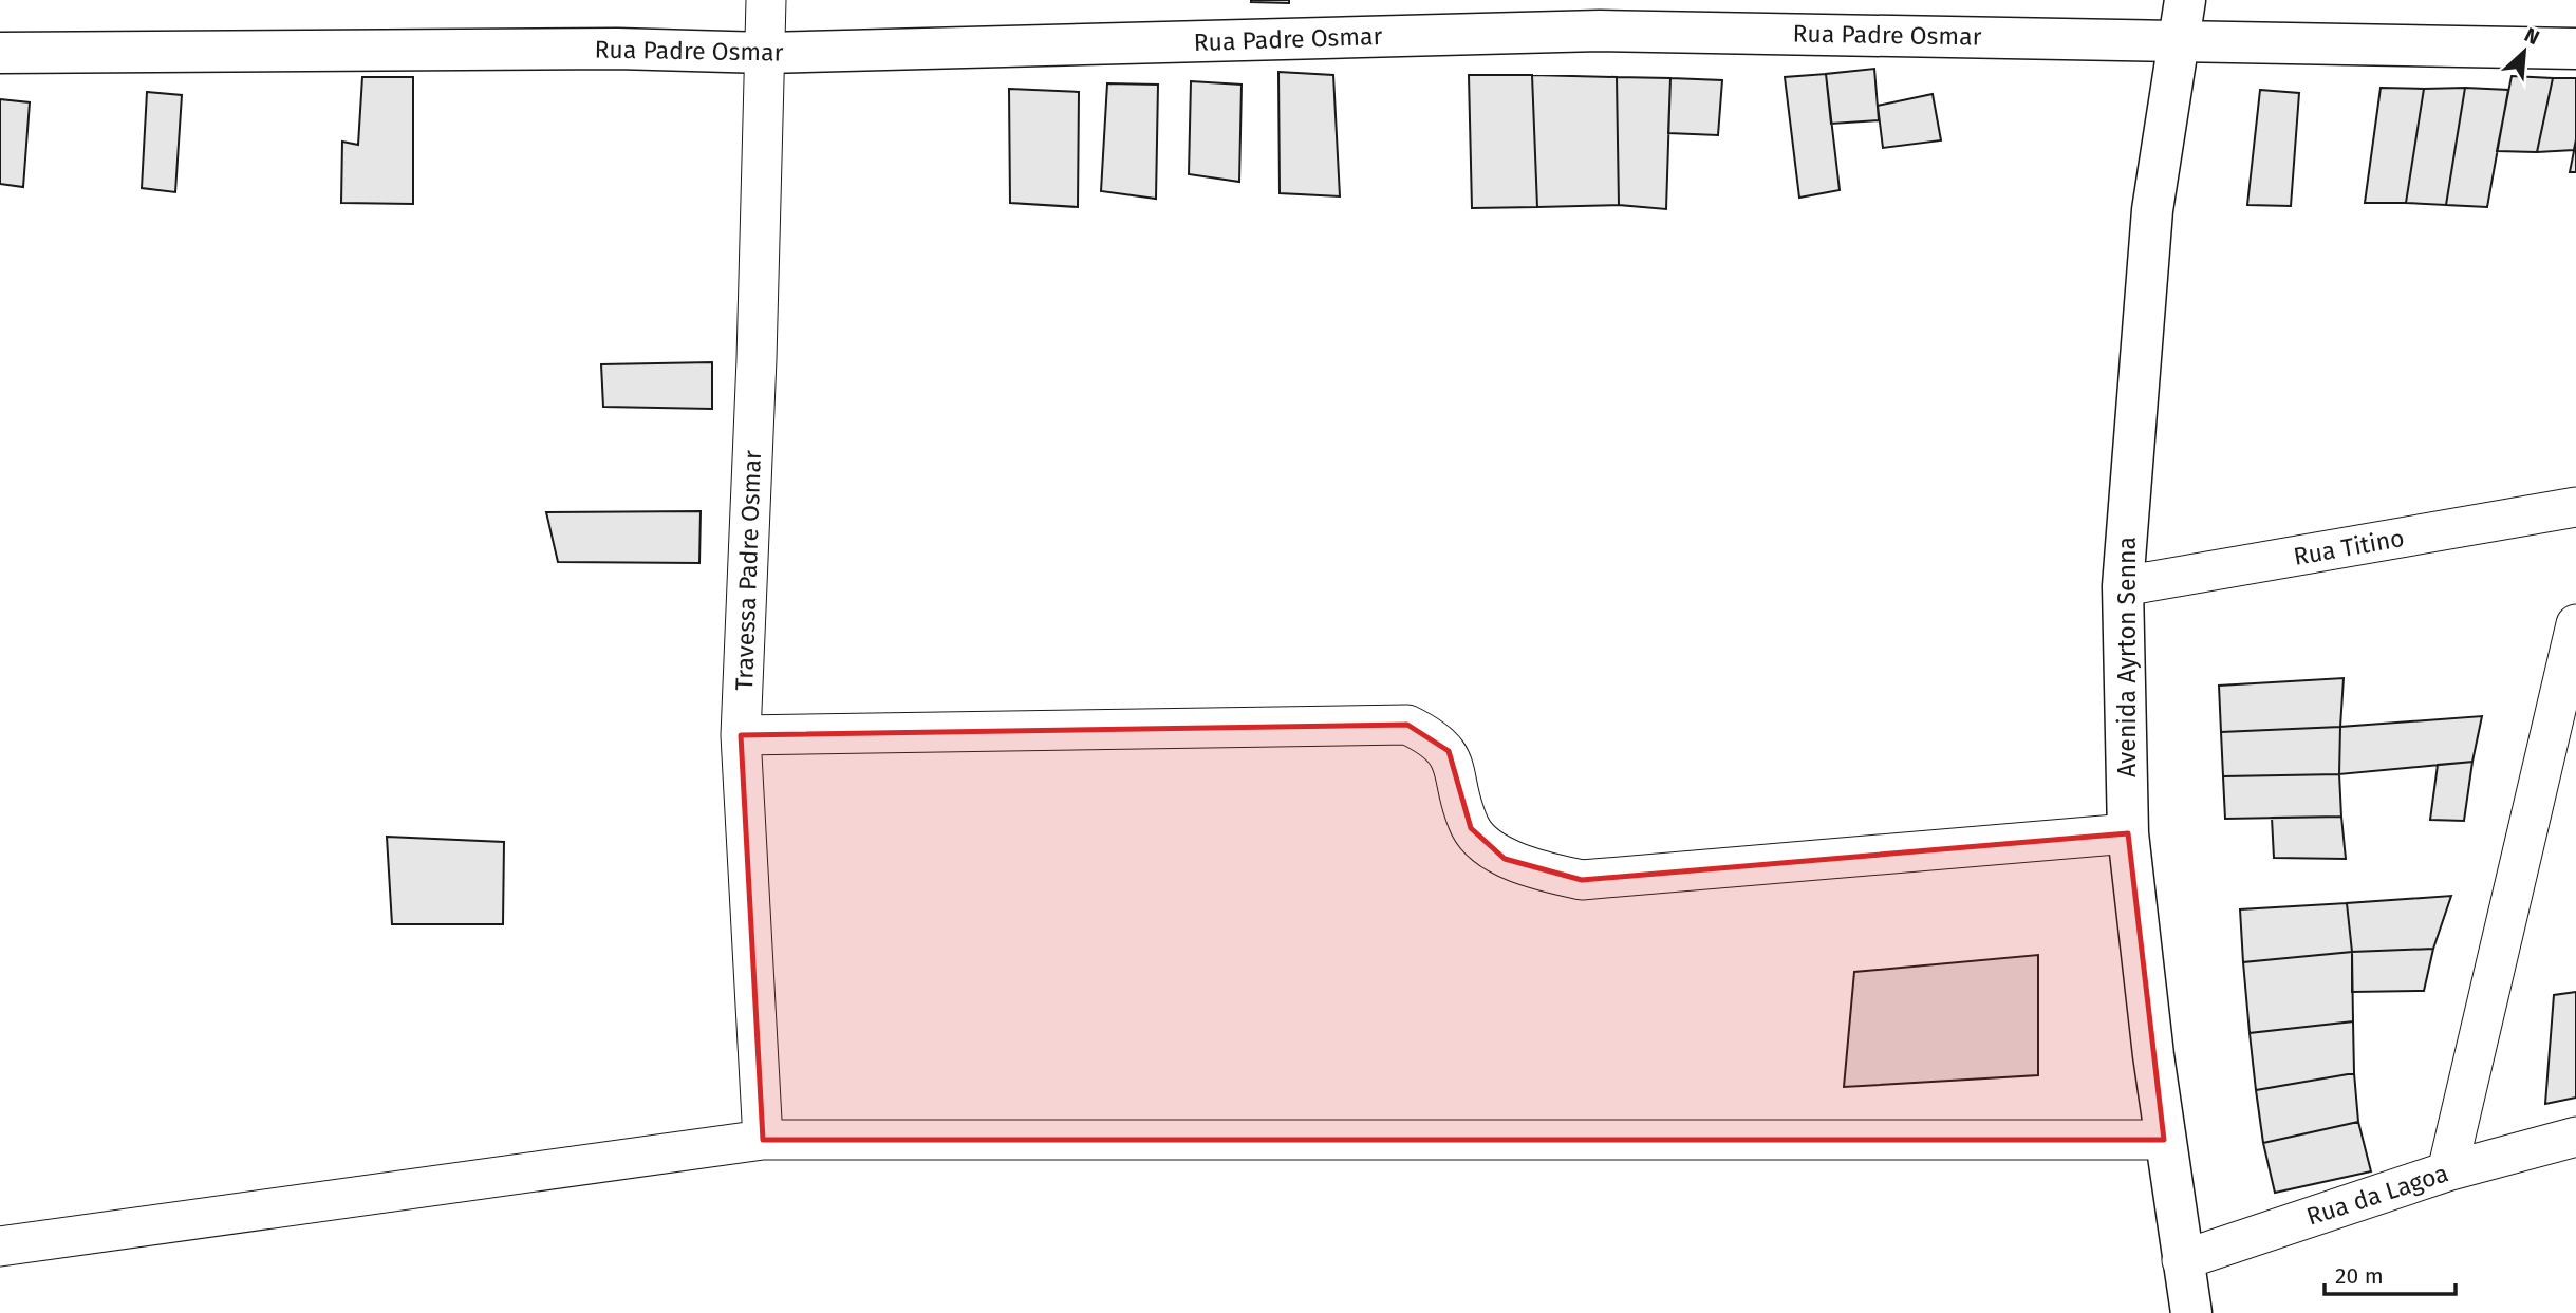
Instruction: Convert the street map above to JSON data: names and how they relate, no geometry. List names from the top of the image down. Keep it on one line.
{"streets":{"street":["Rua Padre Osmar","Rua Titino","Travessa Padre Osmar","Avenida Ayrton Senna","Rua da Lagoa"]},"crossings":[["Rua Padre Osmar","Travessa Padre Osmar"],["Rua Padre Osmar","Avenida Ayrton Senna"],["Rua Titino","Avenida Ayrton Senna"],["Avenida Ayrton Senna","Rua da Lagoa"]],"scale_bar":"20 m","north":"top right"}
